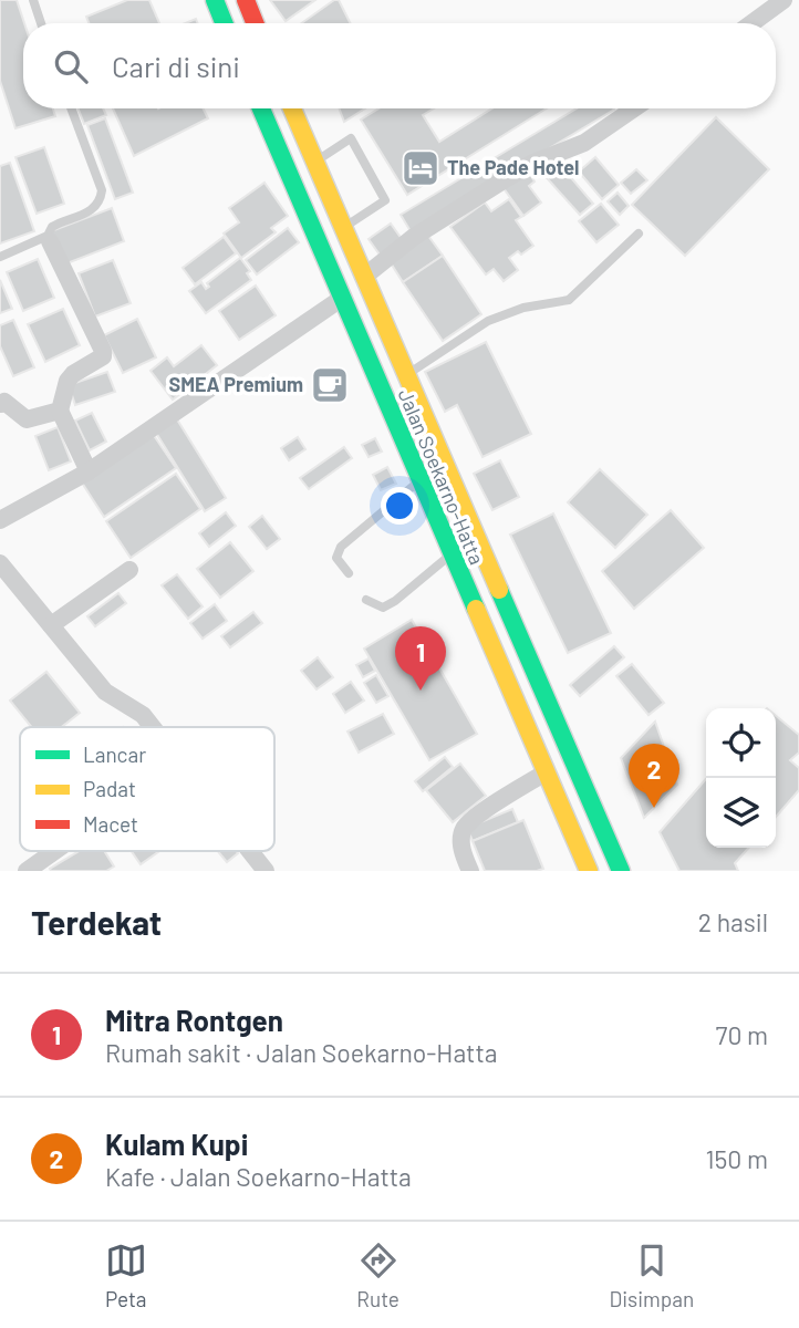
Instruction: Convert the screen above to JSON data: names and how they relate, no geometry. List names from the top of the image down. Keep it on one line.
{"streets":{"highway":["Jalan Soekarno-Hatta"]},"places":{"hotel":["The Pade Hotel"],"cafe":["SMEA Premium"]},"legend":["Lancar","Padat","Macet"],"page":{"search":"Cari di sini","pins":["1","2"],"heading":["Terdekat","2 hasil"],"list":[{"mark":"1","name":"Mitra Rontgen","note":"Rumah sakit · Jalan Soekarno-Hatta","value":"70 m"},{"mark":"2","name":"Kulam Kupi","note":"Kafe · Jalan Soekarno-Hatta","value":"150 m"}],"nav":["Peta","Rute","Disimpan"]}}
